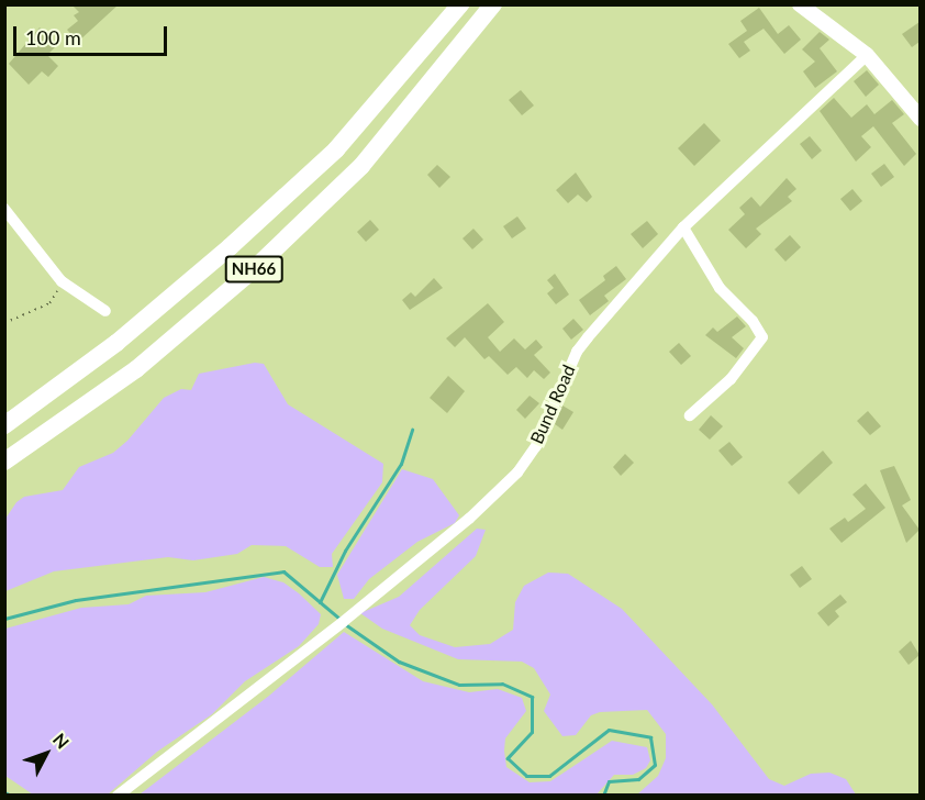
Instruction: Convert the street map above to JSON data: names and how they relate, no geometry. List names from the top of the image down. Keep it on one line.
{"streets":{"highway":["NH66"],"street":["Bund Road"]},"scale_bar":"100 m","north":"top right"}
